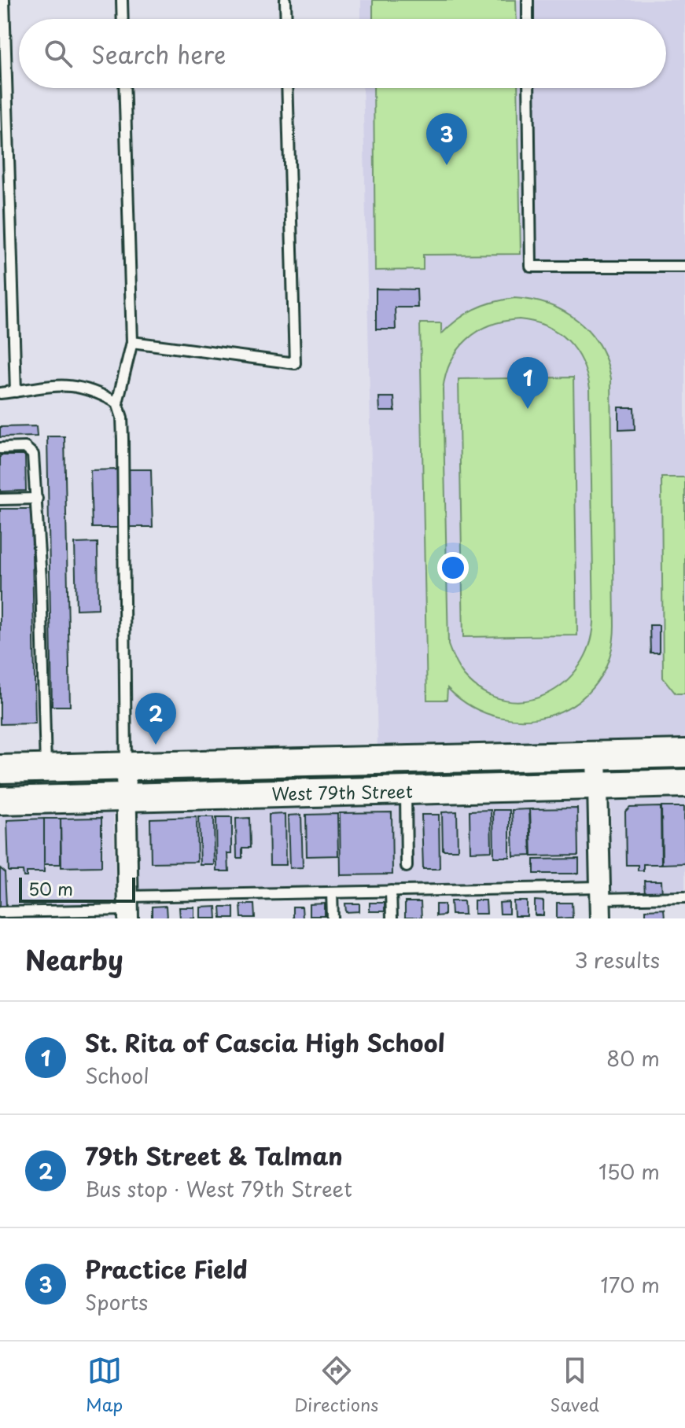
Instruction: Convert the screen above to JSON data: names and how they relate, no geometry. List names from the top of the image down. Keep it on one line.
{"streets":{"main road":["West 79th Street"]},"scale_bar":"50 m","page":{"search":"Search here","pins":["3","1","2"],"scale":"50 m","heading":["Nearby","3 results"],"list":[{"mark":"1","name":"St. Rita of Cascia High School","note":"School","value":"80 m"},{"mark":"2","name":"79th Street & Talman","note":"Bus stop · West 79th Street","value":"150 m"},{"mark":"3","name":"Practice Field","note":"Sports","value":"170 m"}],"nav":["Map","Directions","Saved"]}}
